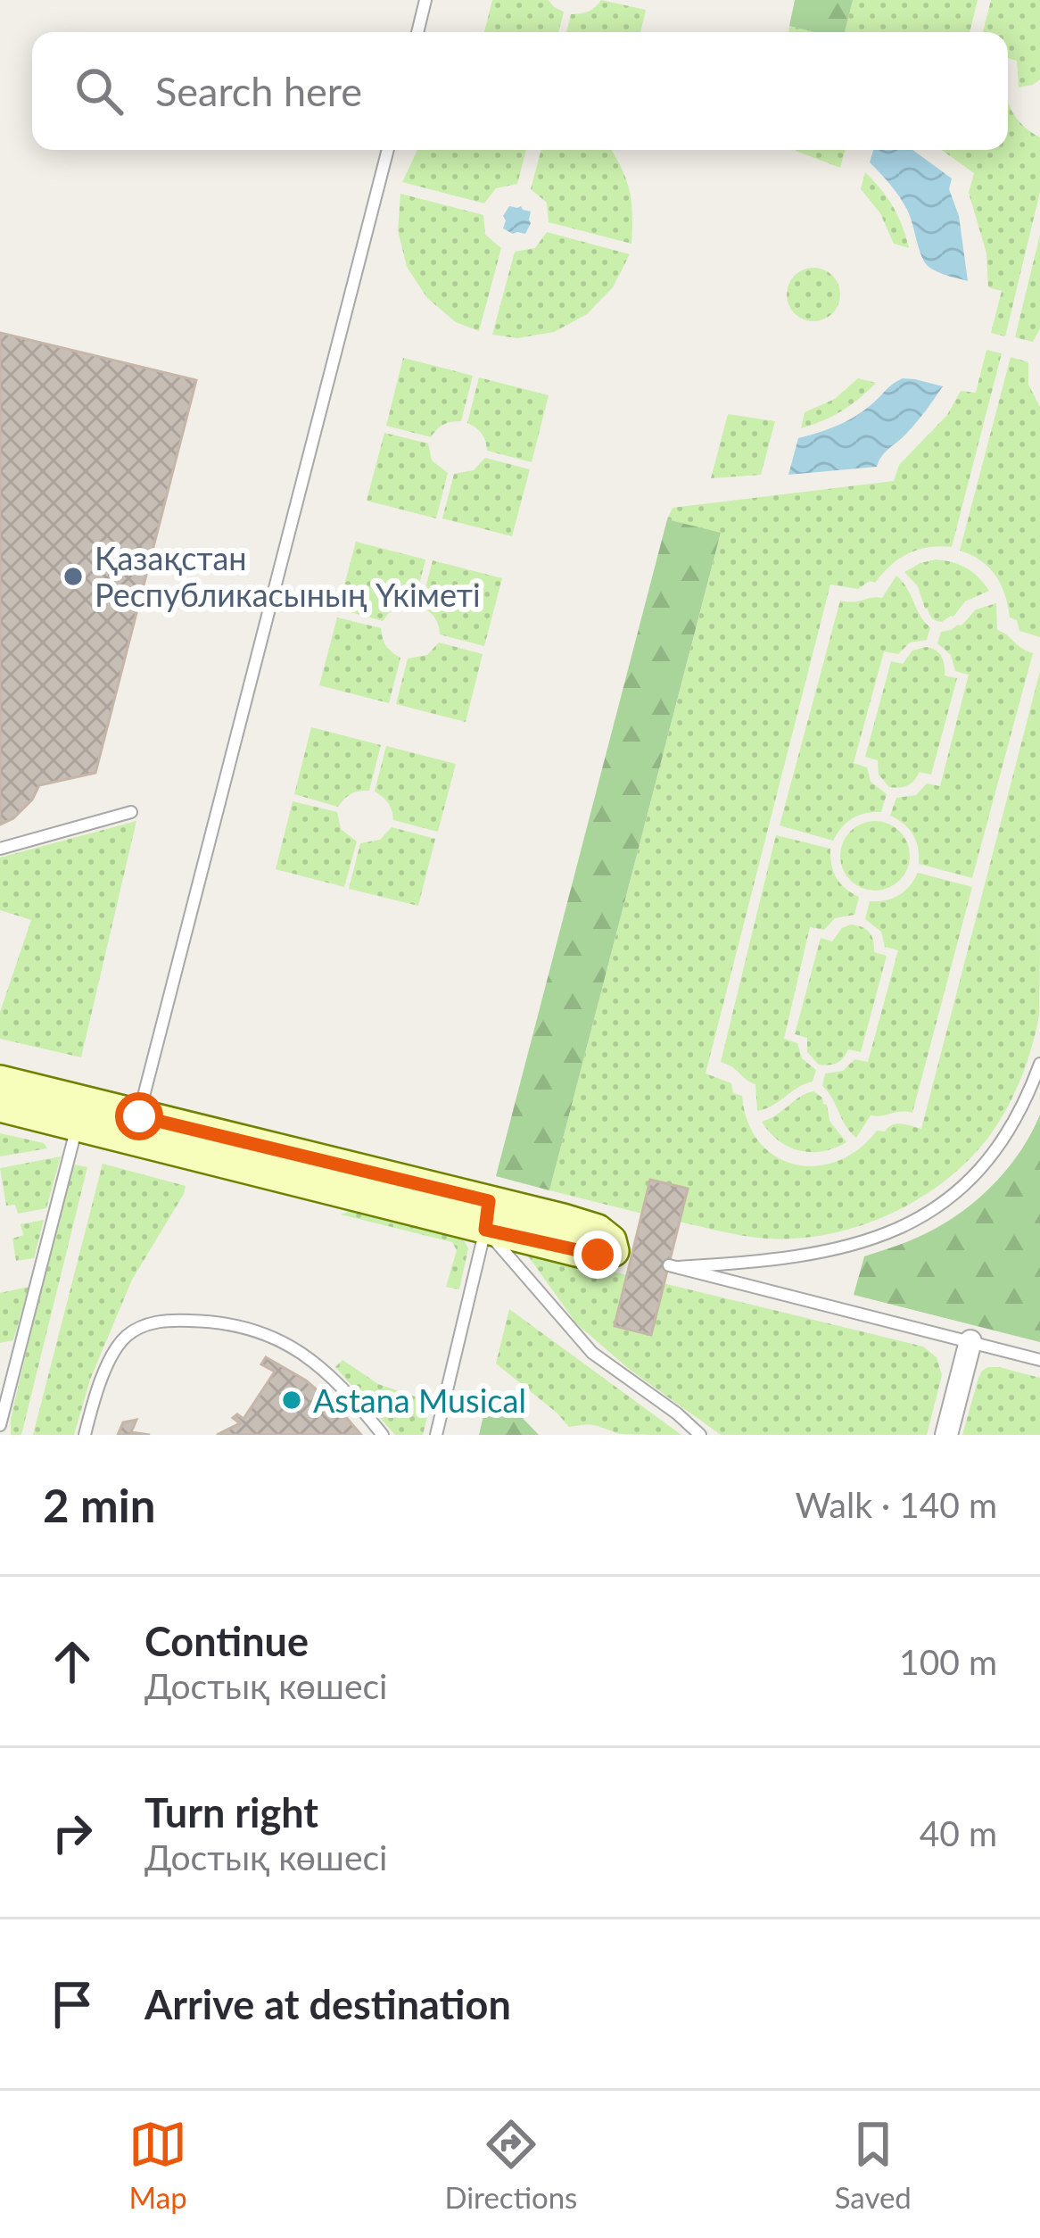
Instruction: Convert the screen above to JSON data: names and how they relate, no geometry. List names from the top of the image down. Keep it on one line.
{"places":["Қазақстан Республикасының Үкіметі","Astana Musical"],"page":{"search":"Search here","heading":["2 min","Walk · 140 m"],"list":[["Continue","Достық көшесі","100 m"],["Turn right","Достық көшесі","40 m"],"Arrive at destination"],"nav":["Map","Directions","Saved"]}}
